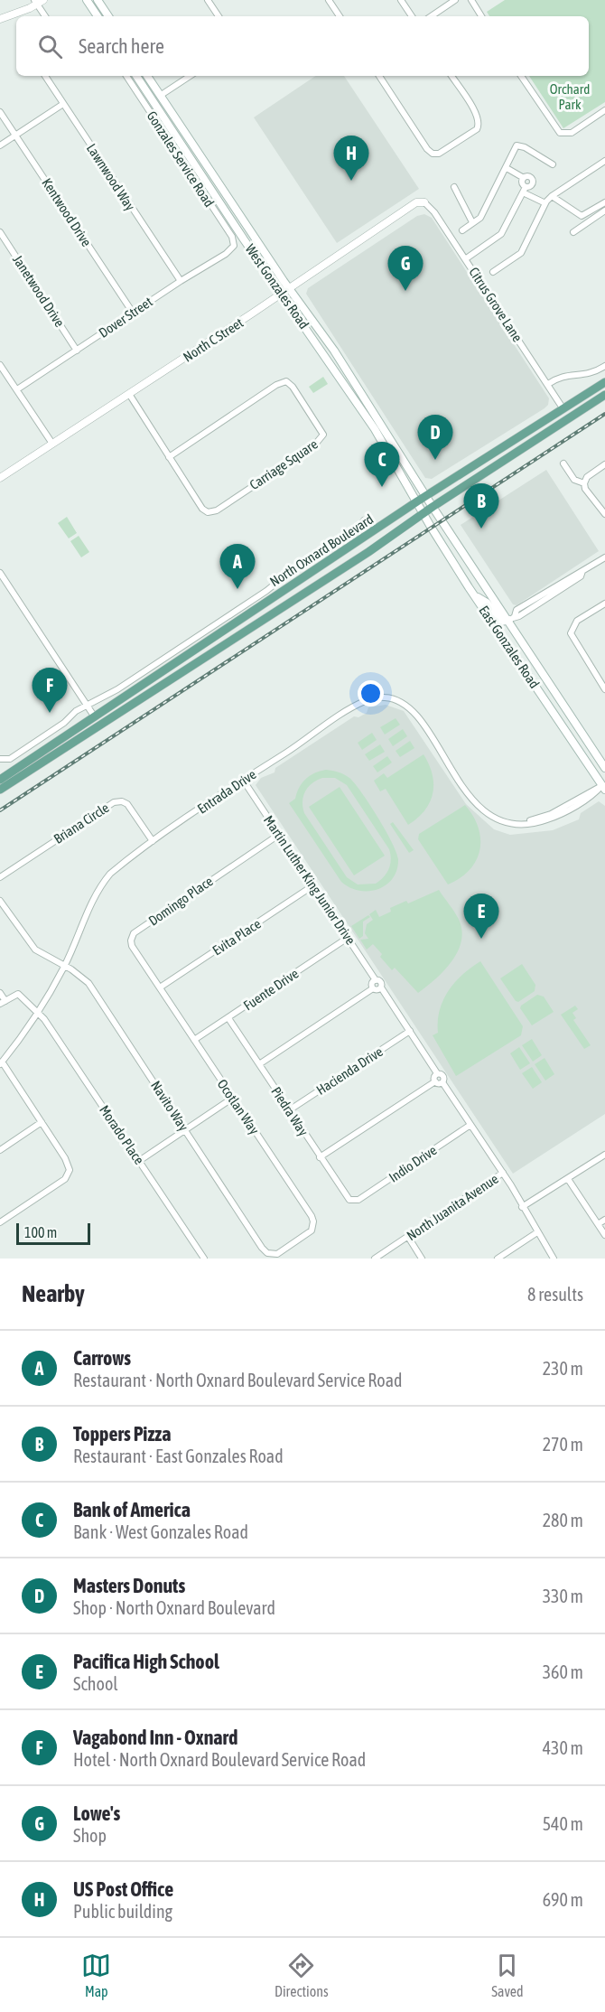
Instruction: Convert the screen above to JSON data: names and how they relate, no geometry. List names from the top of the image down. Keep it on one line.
{"streets":{"main road":["West Gonzales Road","North Oxnard Boulevard","East Gonzales Road"],"street":["Gonzales Service Road","Lawnwood Way","Kentwood Drive","Janetwood Drive","Citrus Grove Lane","Dover Street","North C Street","Carriage Square","Entrada Drive","Briana Circle","Martin Luther King Junior Drive","Domingo Place","Evita Place","Fuente Drive","Hacienda Drive","Navito Way","Ocotlan Way","Piedra Way","Morado Place","Indio Drive","North Juanita Avenue"]},"crossings":[["Gonzales Service Road","Dover Street"],["Lawnwood Way","Dover Street"],["Kentwood Drive","Dover Street"],["West Gonzales Road","North C Street"],["West Gonzales Road","North Oxnard Boulevard"],["West Gonzales Road","East Gonzales Road"],["Janetwood Drive","Dover Street"],["Citrus Grove Lane","North C Street"],["Citrus Grove Lane","North Oxnard Boulevard"],["North C Street","Carriage Square"],["North Oxnard Boulevard","East Gonzales Road"],["East Gonzales Road","Entrada Drive"],["Entrada Drive","Briana Circle"],["Entrada Drive","Martin Luther King Junior Drive"],["Entrada Drive","Navito Way"],["Entrada Drive","Morado Place"],["Martin Luther King Junior Drive","Domingo Place"],["Martin Luther King Junior Drive","Evita Place"],["Martin Luther King Junior Drive","Fuente Drive"],["Domingo Place","Evita Place"],["Domingo Place","Ocotlan Way"],["Evita Place","Ocotlan Way"],["Fuente Drive","Ocotlan Way"],["Fuente Drive","Piedra Way"],["Hacienda Drive","Piedra Way"],["Navito Way","Ocotlan Way"],["Piedra Way","Indio Drive"]],"parks":["Orchard Park"],"scale_bar":"100 m","page":{"search":"Search here","pins":["H","G","D","C","B","A","F","E"],"scale":"100 m","heading":["Nearby","8 results"],"list":[{"mark":"A","name":"Carrows","note":"Restaurant · North Oxnard Boulevard Service Road","value":"230 m"},{"mark":"B","name":"Toppers Pizza","note":"Restaurant · East Gonzales Road","value":"270 m"},{"mark":"C","name":"Bank of America","note":"Bank · West Gonzales Road","value":"280 m"},{"mark":"D","name":"Masters Donuts","note":"Shop · North Oxnard Boulevard","value":"330 m"},{"mark":"E","name":"Pacifica High School","note":"School","value":"360 m"},{"mark":"F","name":"Vagabond Inn - Oxnard","note":"Hotel · North Oxnard Boulevard Service Road","value":"430 m"},{"mark":"G","name":"Lowe's","note":"Shop","value":"540 m"},{"mark":"H","name":"US Post Office","note":"Public building","value":"690 m"}],"nav":["Map","Directions","Saved"]}}
